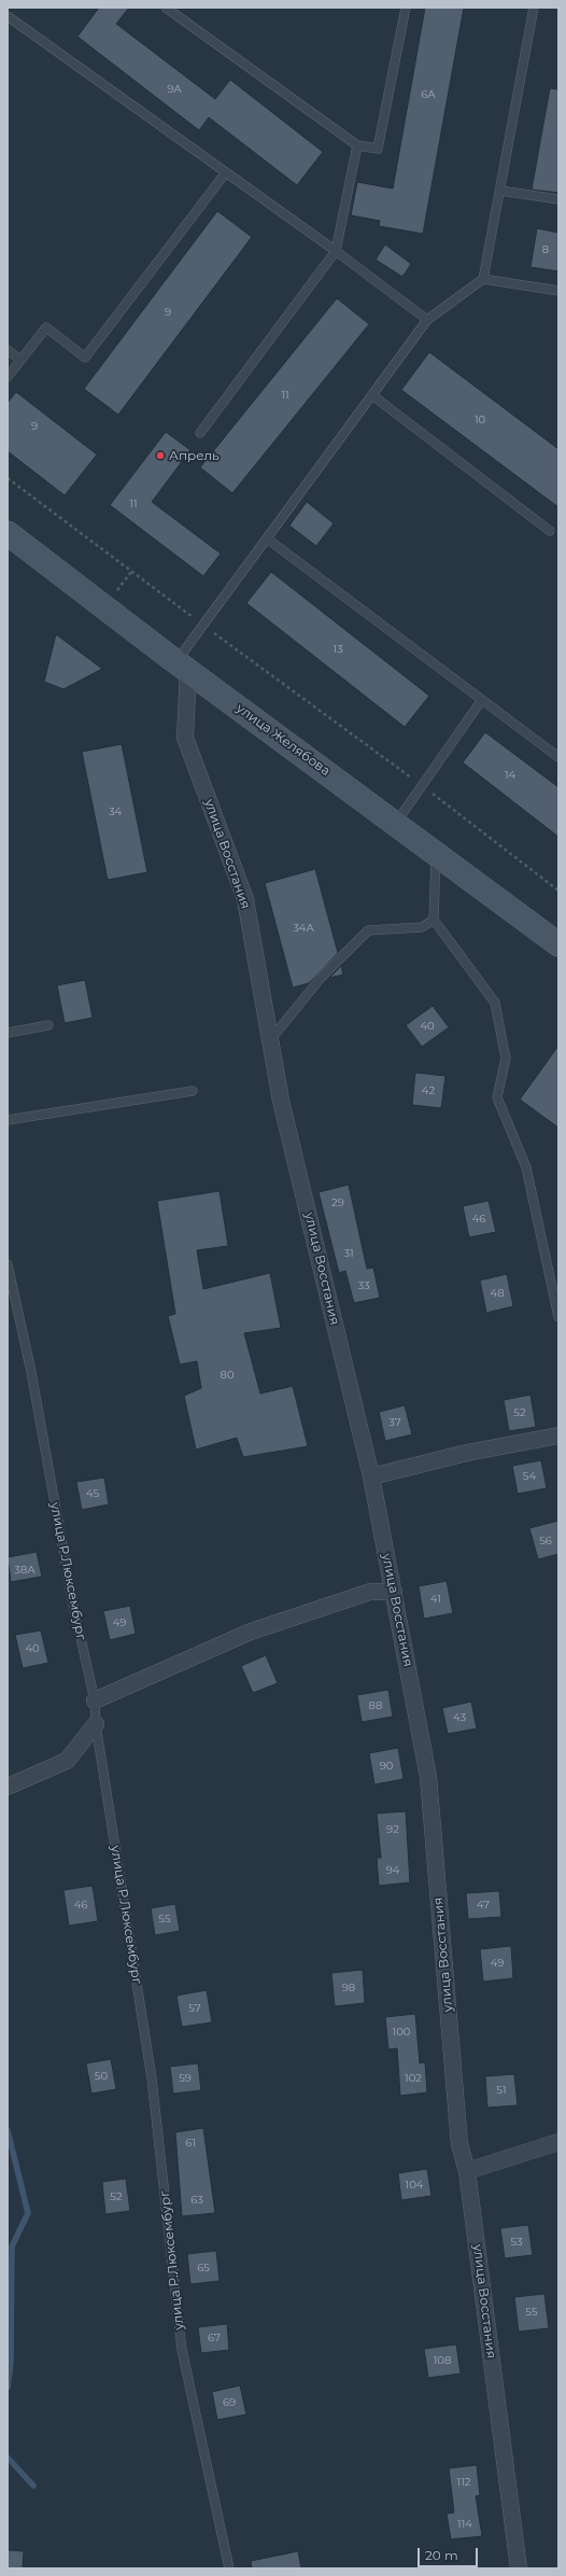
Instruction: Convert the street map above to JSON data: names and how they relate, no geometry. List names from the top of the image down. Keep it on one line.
{"streets":{"street":["улица Желябова","улица Восстания"],"lane":["улица Р.Люксембург"]},"crossings":[["улица Желябова","улица Восстания"]],"places":["Апрель"],"house_numbers":["9А","6А","8","9","11","10","9","11","13","14","34","34А","40","42","29","46","31","33","48","80","52","37","54","45","56","38А","41","49","40","88","43","90","92","94","46","47","55","49","98","57","100","50","59","102","51","61","104","52","63","53","65","55","67","108","69","112","114"],"scale_bar":"20 m"}
